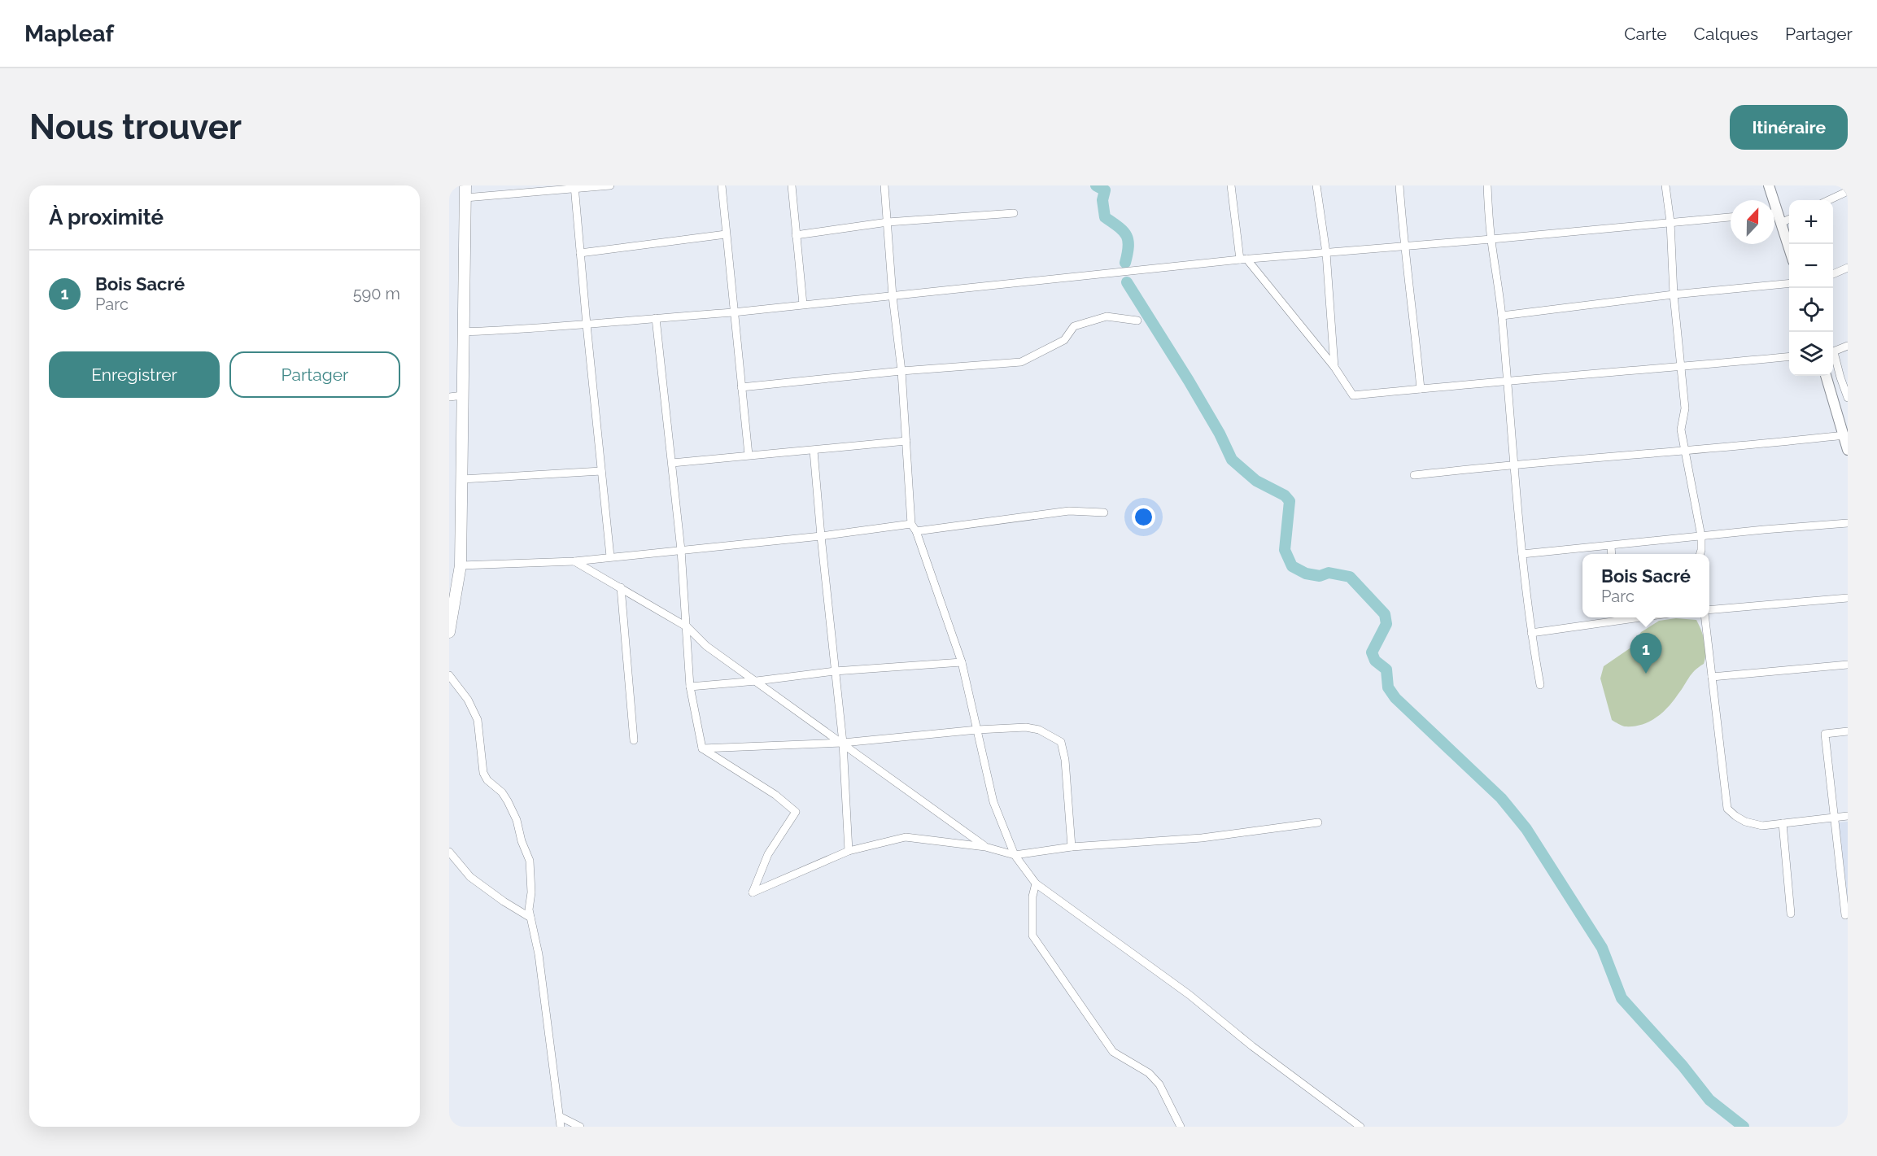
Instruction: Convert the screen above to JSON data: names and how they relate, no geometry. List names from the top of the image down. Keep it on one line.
{"north":"top","page":{"header":"Mapleaf","nav":["Carte","Calques","Partager"],"buttons":["Itinéraire",["Enregistrer","Partager"]],"title":"Nous trouver","heading":"À proximité","map_buttons":["+","−"],"list":[{"mark":"1","name":"Bois Sacré","note":"Parc","value":"590 m"}],"popup":["Bois Sacré","Parc"],"pins":"1"}}
